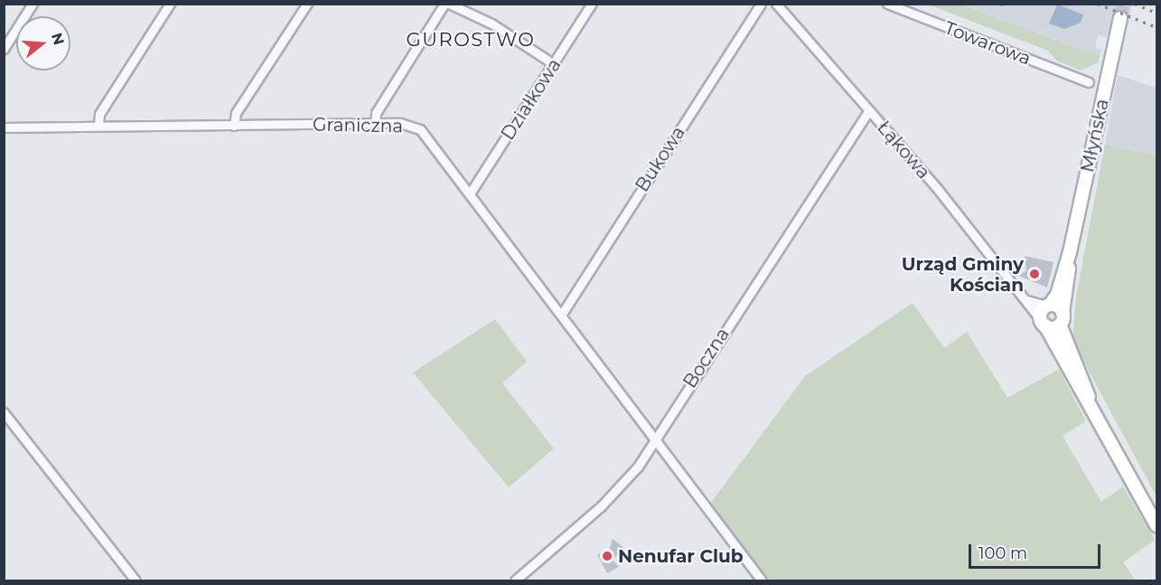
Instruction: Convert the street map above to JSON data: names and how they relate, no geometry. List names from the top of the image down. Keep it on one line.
{"streets":{"street":["Towarowa","Działkowa","Graniczna","Młyńska","Łąkowa","Bukowa","Boczna"]},"crossings":[["Działkowa","Graniczna"],["Graniczna","Bukowa"],["Graniczna","Boczna"],["Młyńska","Łąkowa"],["Łąkowa","Boczna"]],"districts":["GUROSTWO"],"places":["Urząd Gminy Kościan","Nenufar Club"],"scale_bar":"100 m","north":"right"}
